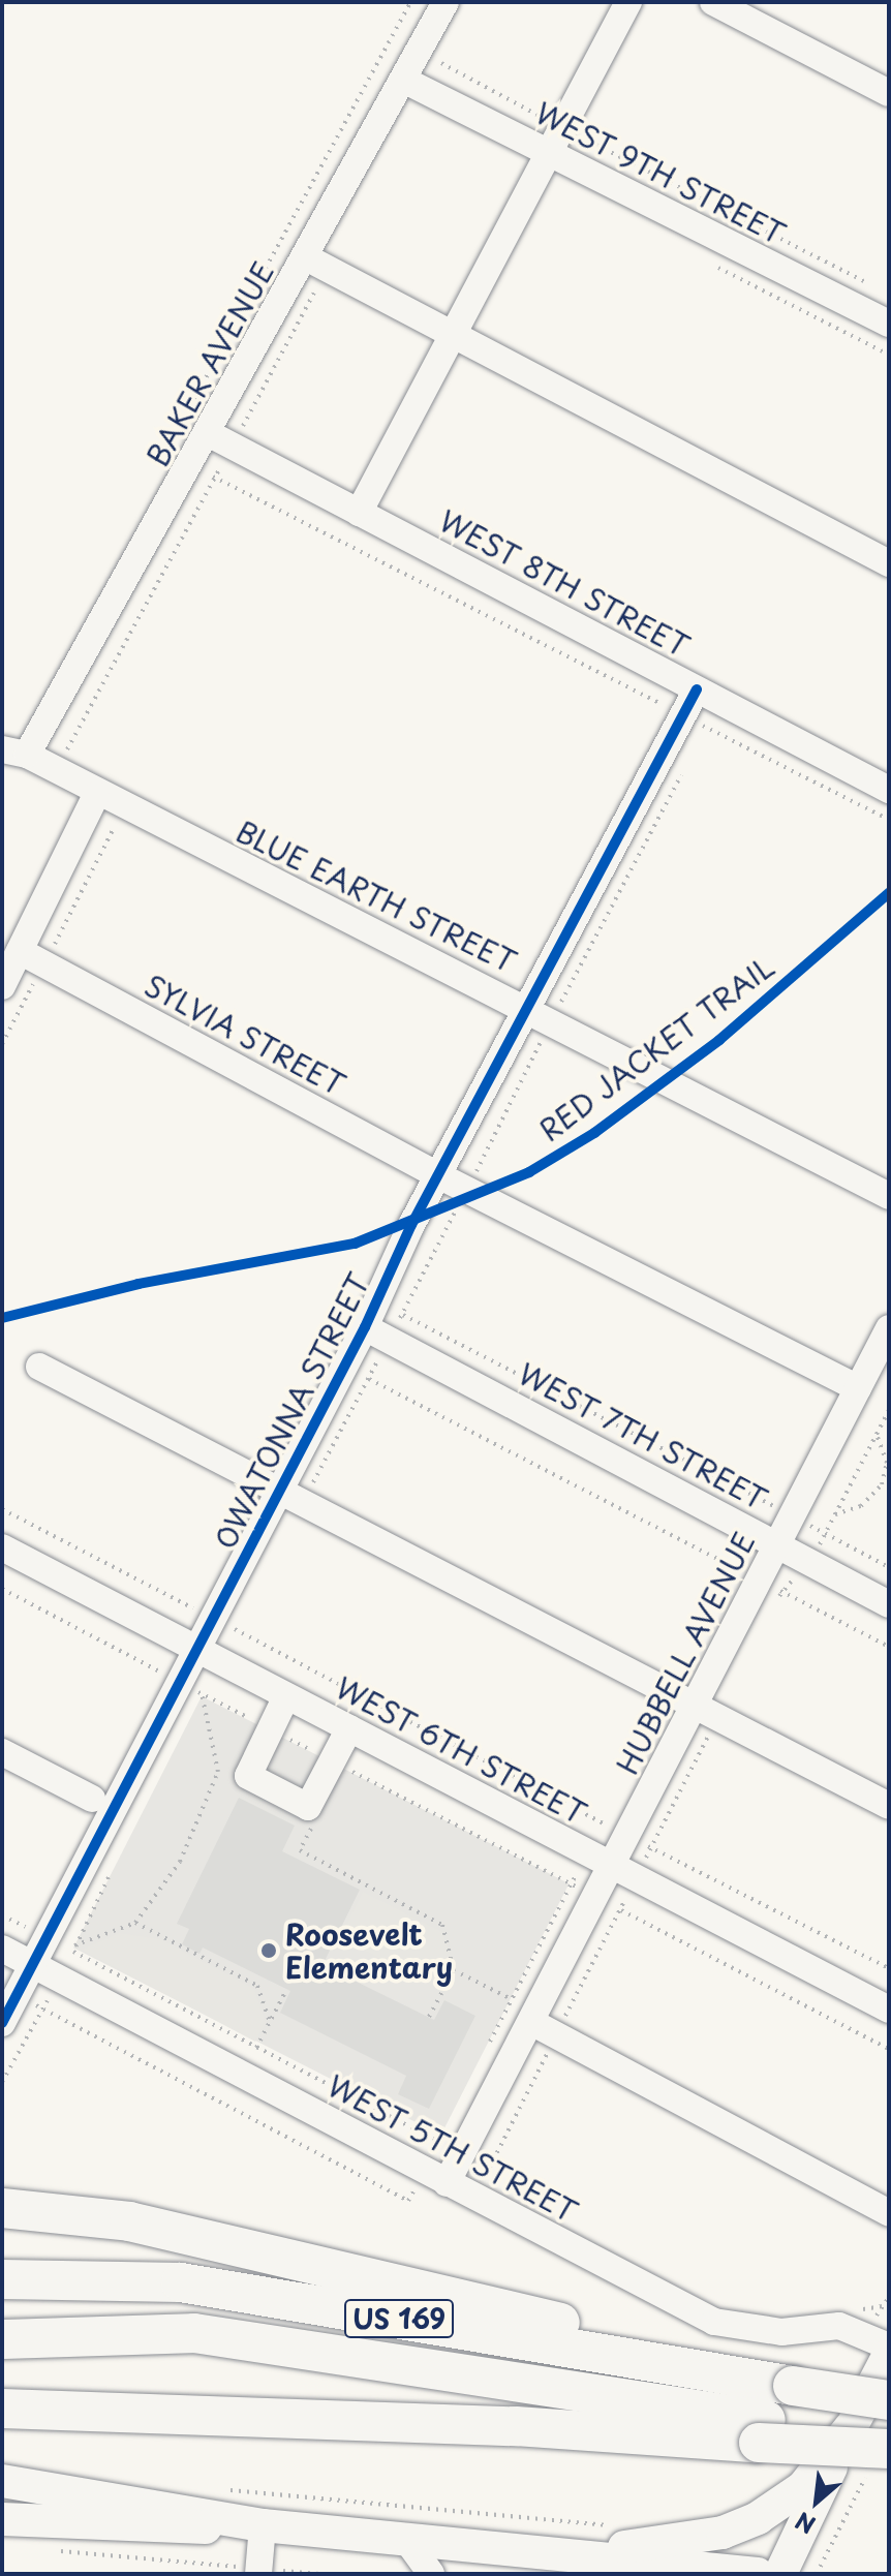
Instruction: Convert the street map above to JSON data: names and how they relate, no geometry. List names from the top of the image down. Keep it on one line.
{"streets":{"highway":["US 169"],"street":["WEST 9TH STREET","BAKER AVENUE","WEST 8TH STREET","BLUE EARTH STREET","SYLVIA STREET","OWATONNA STREET","WEST 7TH STREET","HUBBELL AVENUE","WEST 6TH STREET","WEST 5TH STREET"],"cycle path":["RED JACKET TRAIL"]},"crossings":[["WEST 9TH STREET","BAKER AVENUE"],["BAKER AVENUE","WEST 8TH STREET"],["BAKER AVENUE","BLUE EARTH STREET"],["WEST 8TH STREET","OWATONNA STREET"],["BLUE EARTH STREET","OWATONNA STREET"],["SYLVIA STREET","OWATONNA STREET"],["SYLVIA STREET","HUBBELL AVENUE"],["OWATONNA STREET","WEST 7TH STREET"],["OWATONNA STREET","WEST 6TH STREET"],["OWATONNA STREET","WEST 5TH STREET"],["WEST 7TH STREET","HUBBELL AVENUE"],["HUBBELL AVENUE","WEST 6TH STREET"],["HUBBELL AVENUE","WEST 5TH STREET"]],"places":["Roosevelt Elementary"],"north":"bottom left"}
